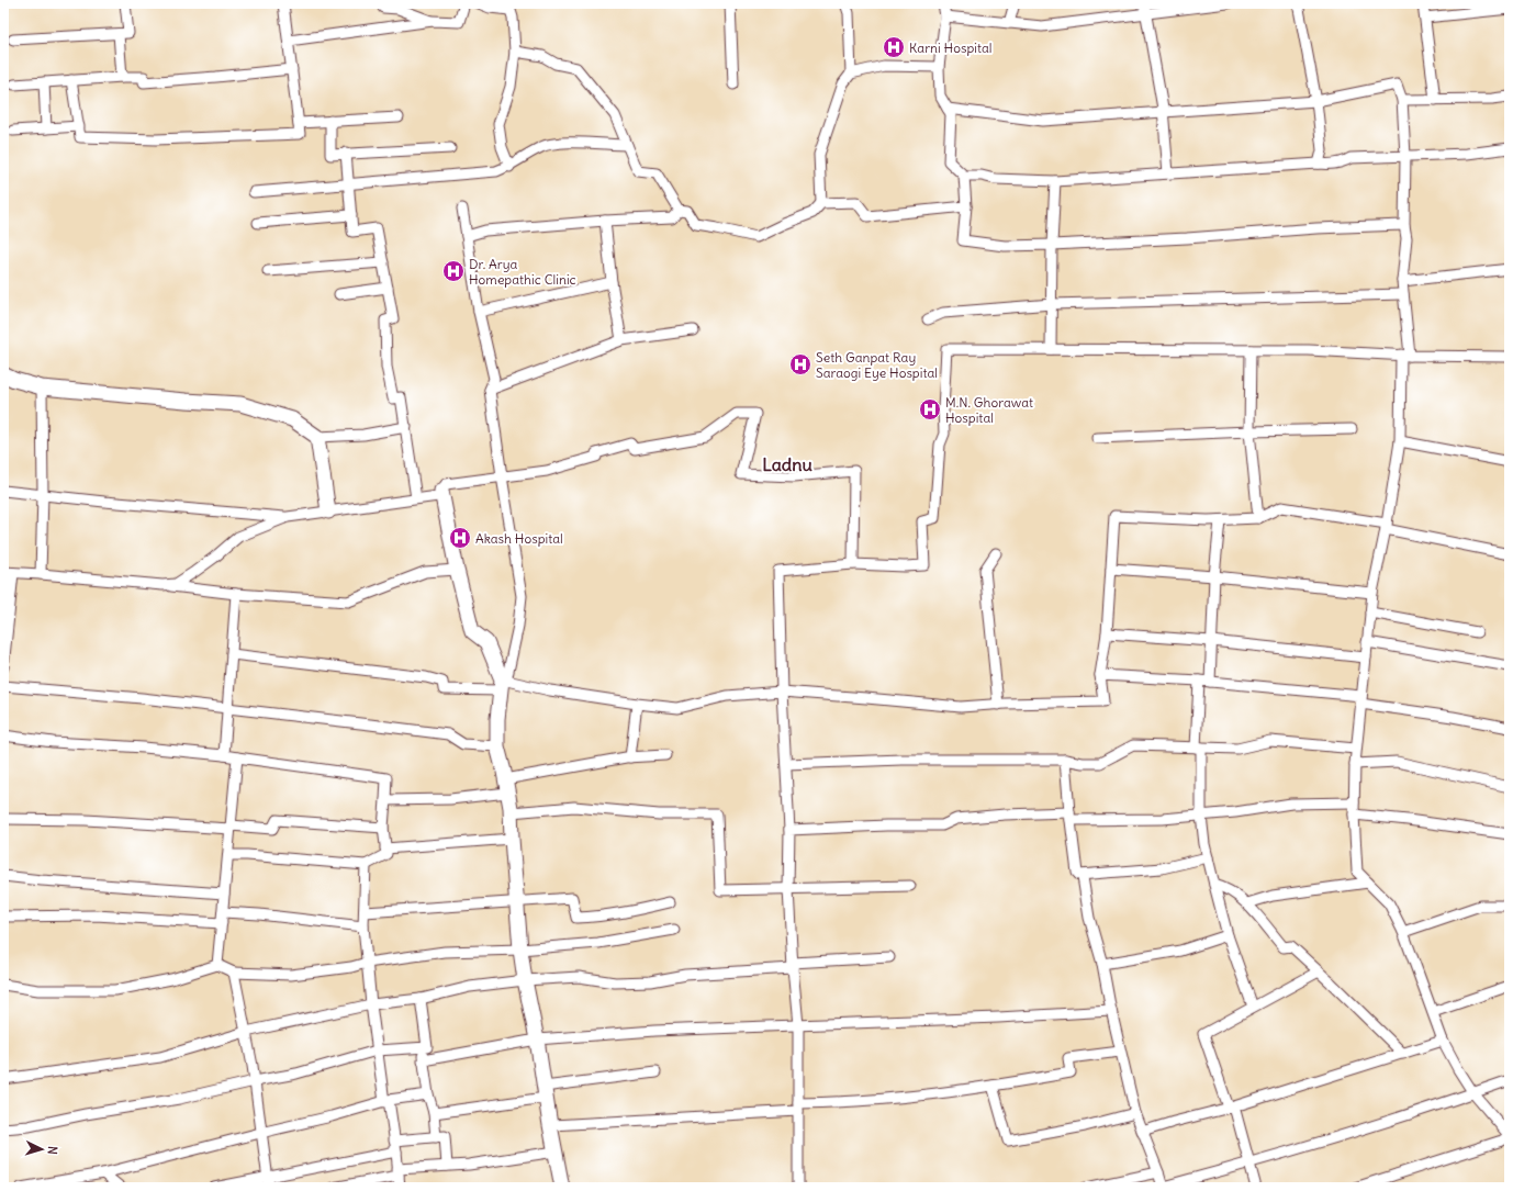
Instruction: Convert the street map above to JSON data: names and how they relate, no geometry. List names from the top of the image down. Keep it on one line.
{"districts":["Ladnu"],"places":{"hospital":["Karni Hospital","Dr. Arya Homepathic Clinic","Seth Ganpat Ray Saraogi Eye Hospital","M.N. Ghorawat Hospital","Akash Hospital"]},"north":"right"}
